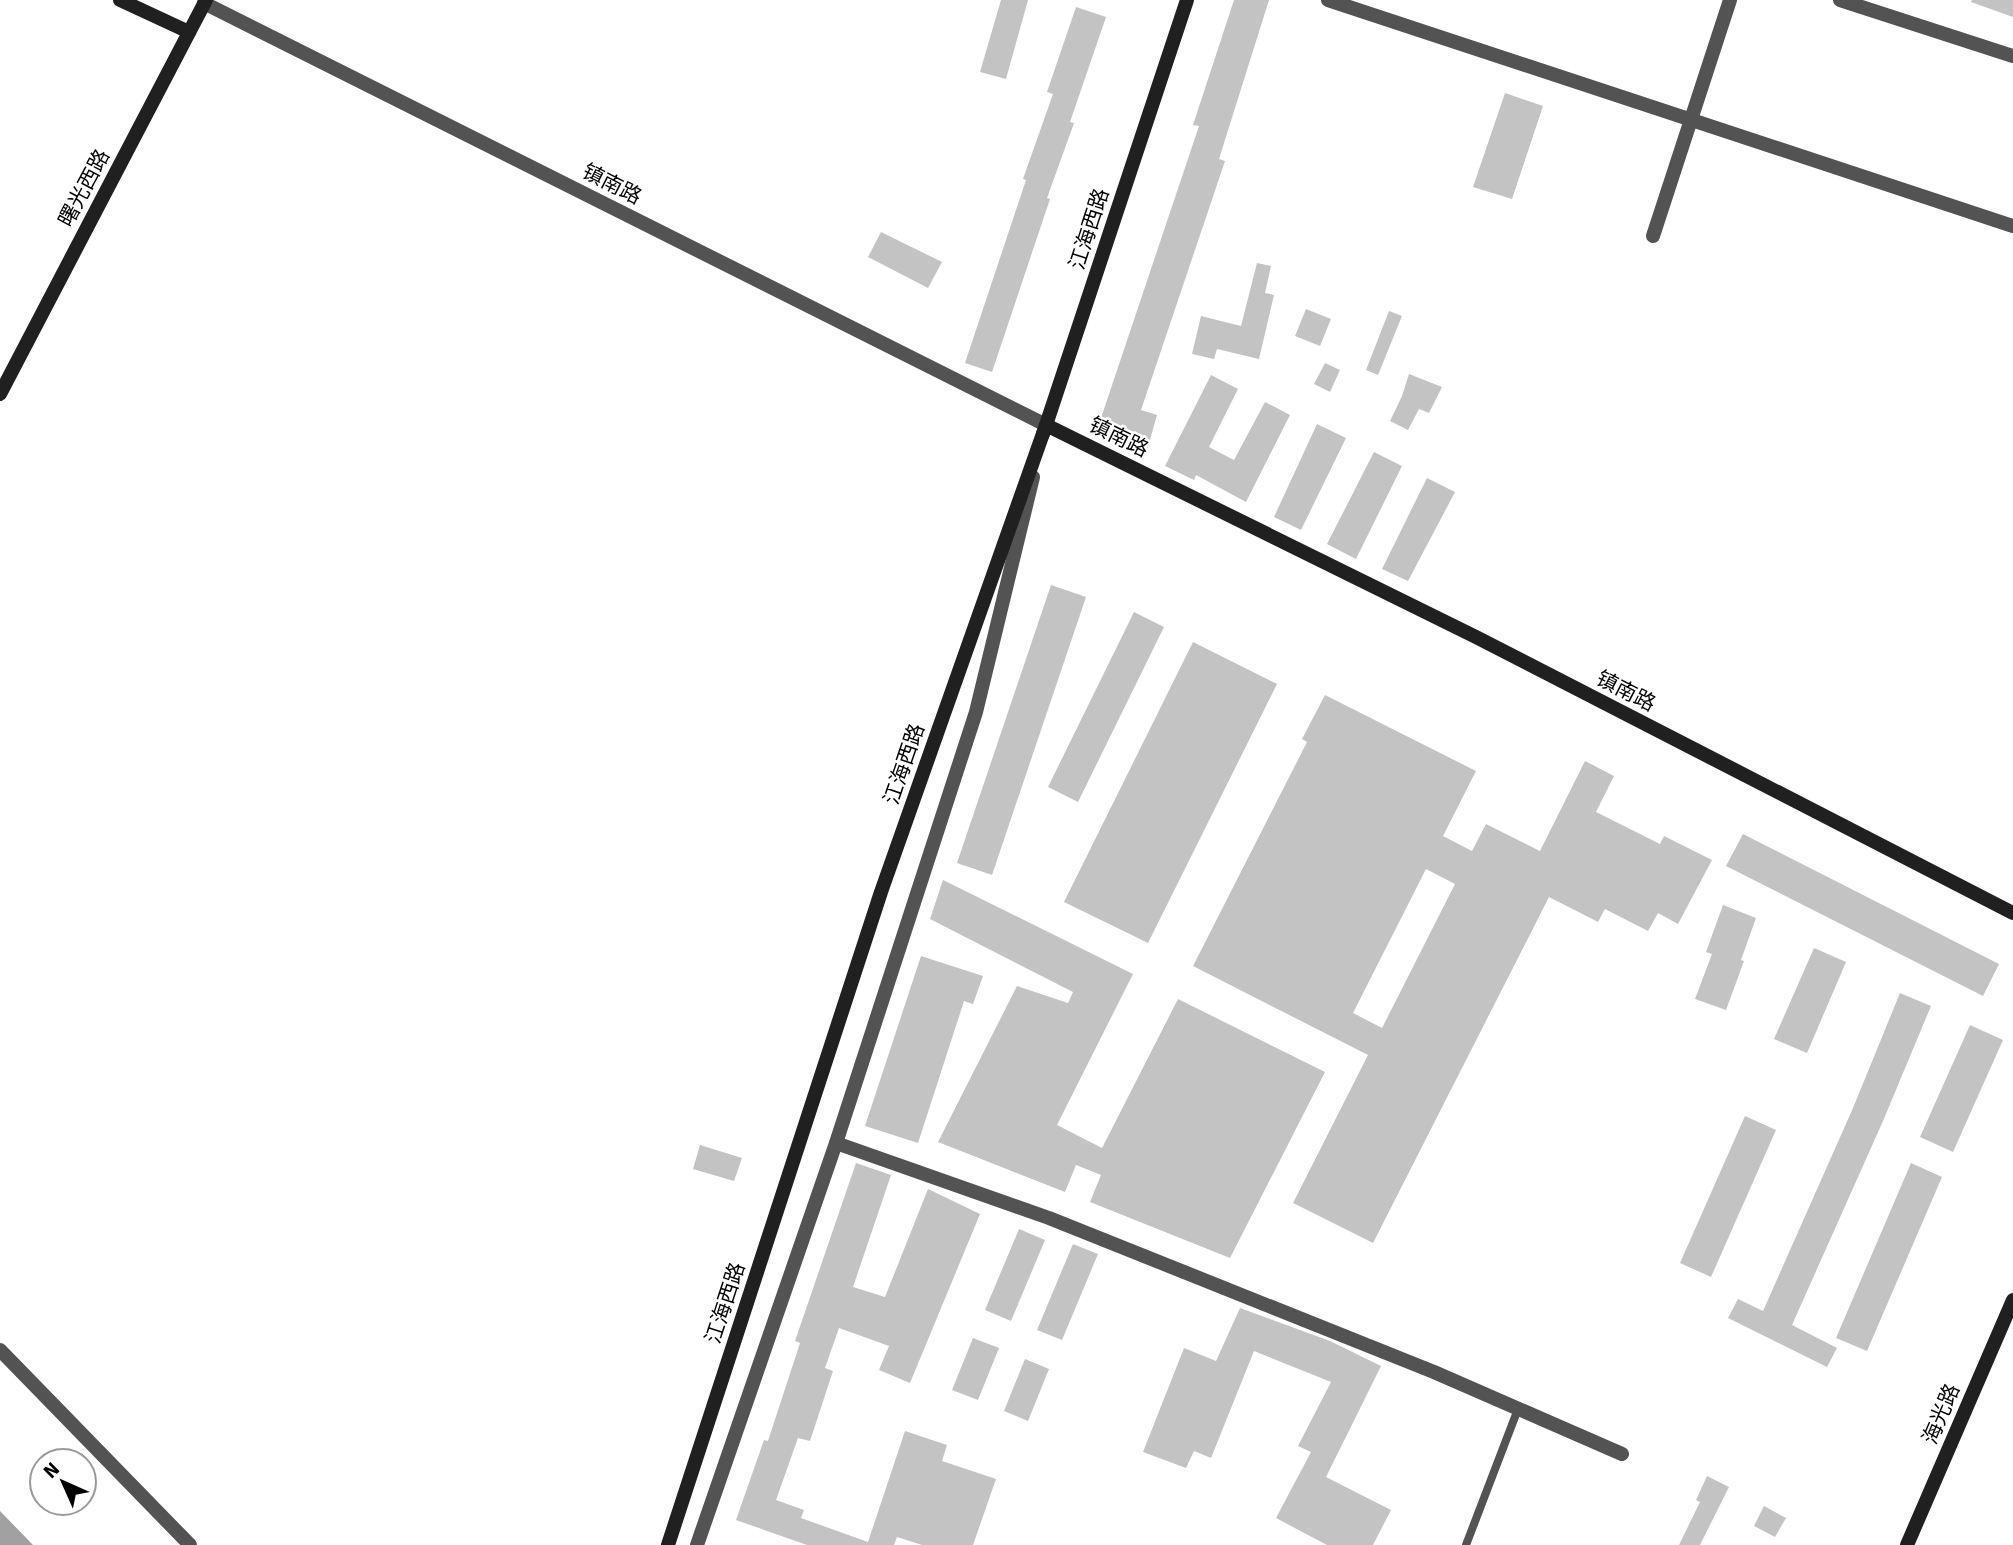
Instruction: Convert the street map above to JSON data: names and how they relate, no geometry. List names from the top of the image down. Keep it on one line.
{"streets":{"street":["镇南路","曙光西路","江海西路","海光路"]},"crossings":[["镇南路","曙光西路"],["镇南路","江海西路"]],"north":"top left"}
